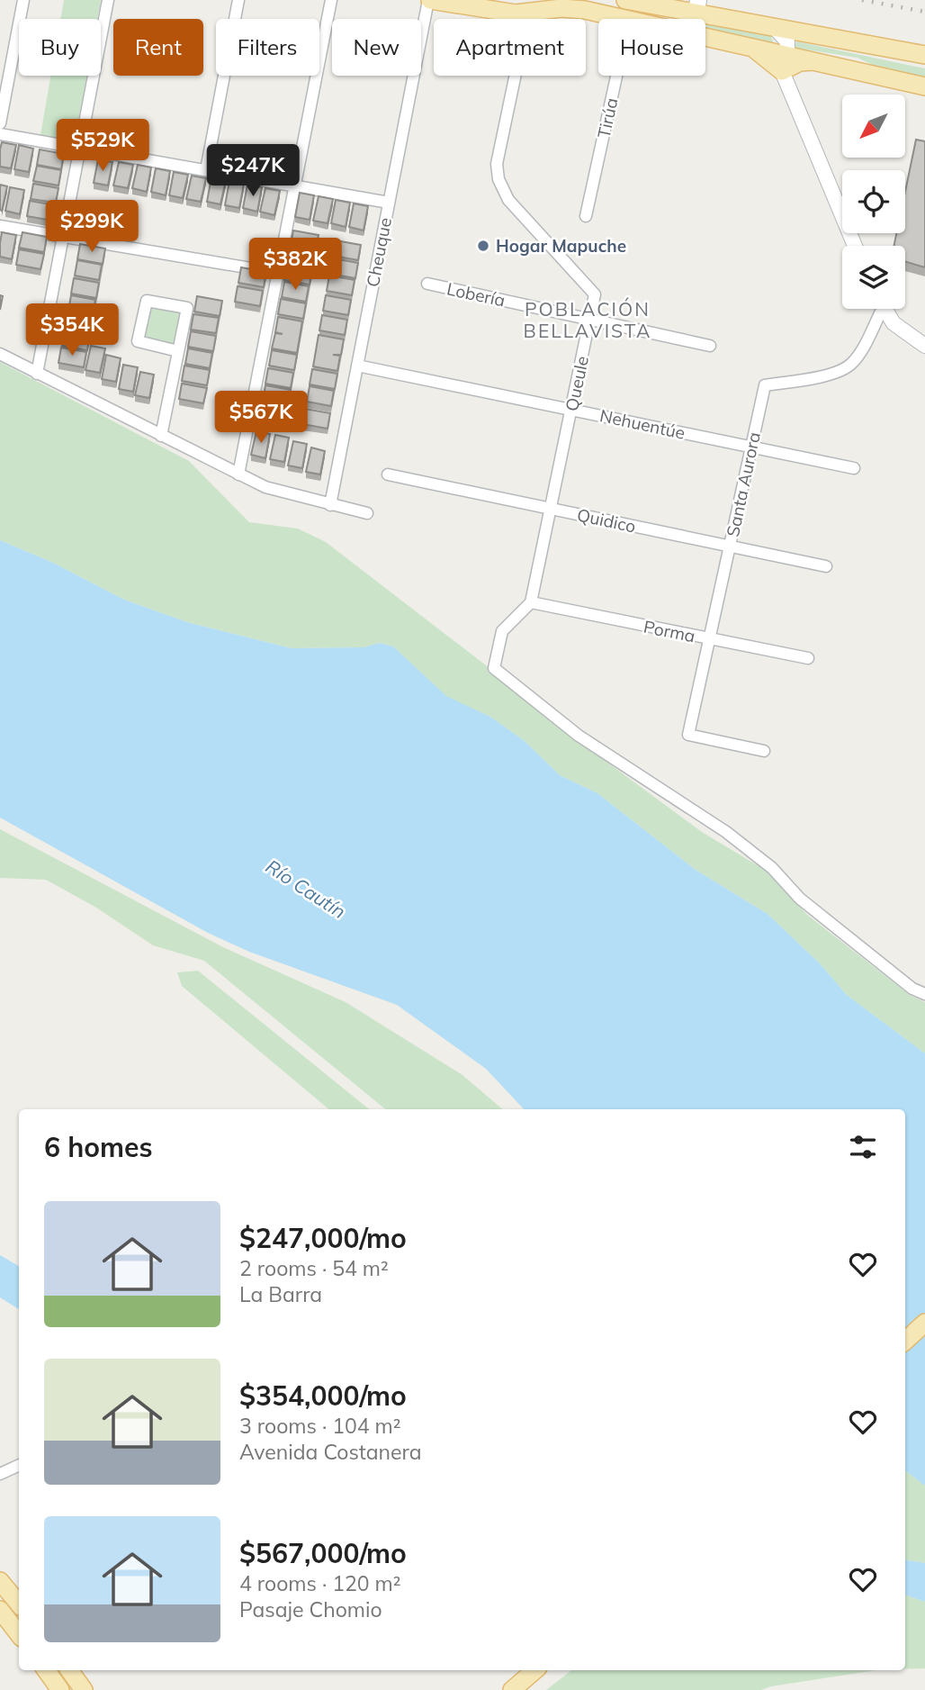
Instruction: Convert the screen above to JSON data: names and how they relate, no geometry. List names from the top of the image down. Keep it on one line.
{"streets":{"street":["Tirúa","Cheuque","Lobería","Queule","Nehuentúe","Santa Aurora","Quidico","Porma"]},"crossings":[["Cheuque","Nehuentúe"],["Lobería","Queule"],["Queule","Nehuentúe"],["Queule","Quidico"],["Queule","Porma"],["Nehuentúe","Santa Aurora"],["Santa Aurora","Quidico"],["Santa Aurora","Porma"]],"districts":["POBLACIÓN BELLAVISTA"],"water":["Río Cautín"],"places":["Hogar Mapuche"],"north":"bottom left","page":{"chip":["Buy","Rent","Filters","New","Apartment","House"],"price":["$529K","$247K","$299K","$382K","$354K","$567K"],"heading":"6 homes","list":[{"name":"$247,000/mo","note":"2 rooms · 54 m² · La Barra"},{"name":"$354,000/mo","note":"3 rooms · 104 m² · Avenida Costanera"},{"name":"$567,000/mo","note":"4 rooms · 120 m² · Pasaje Chomio"}]}}
